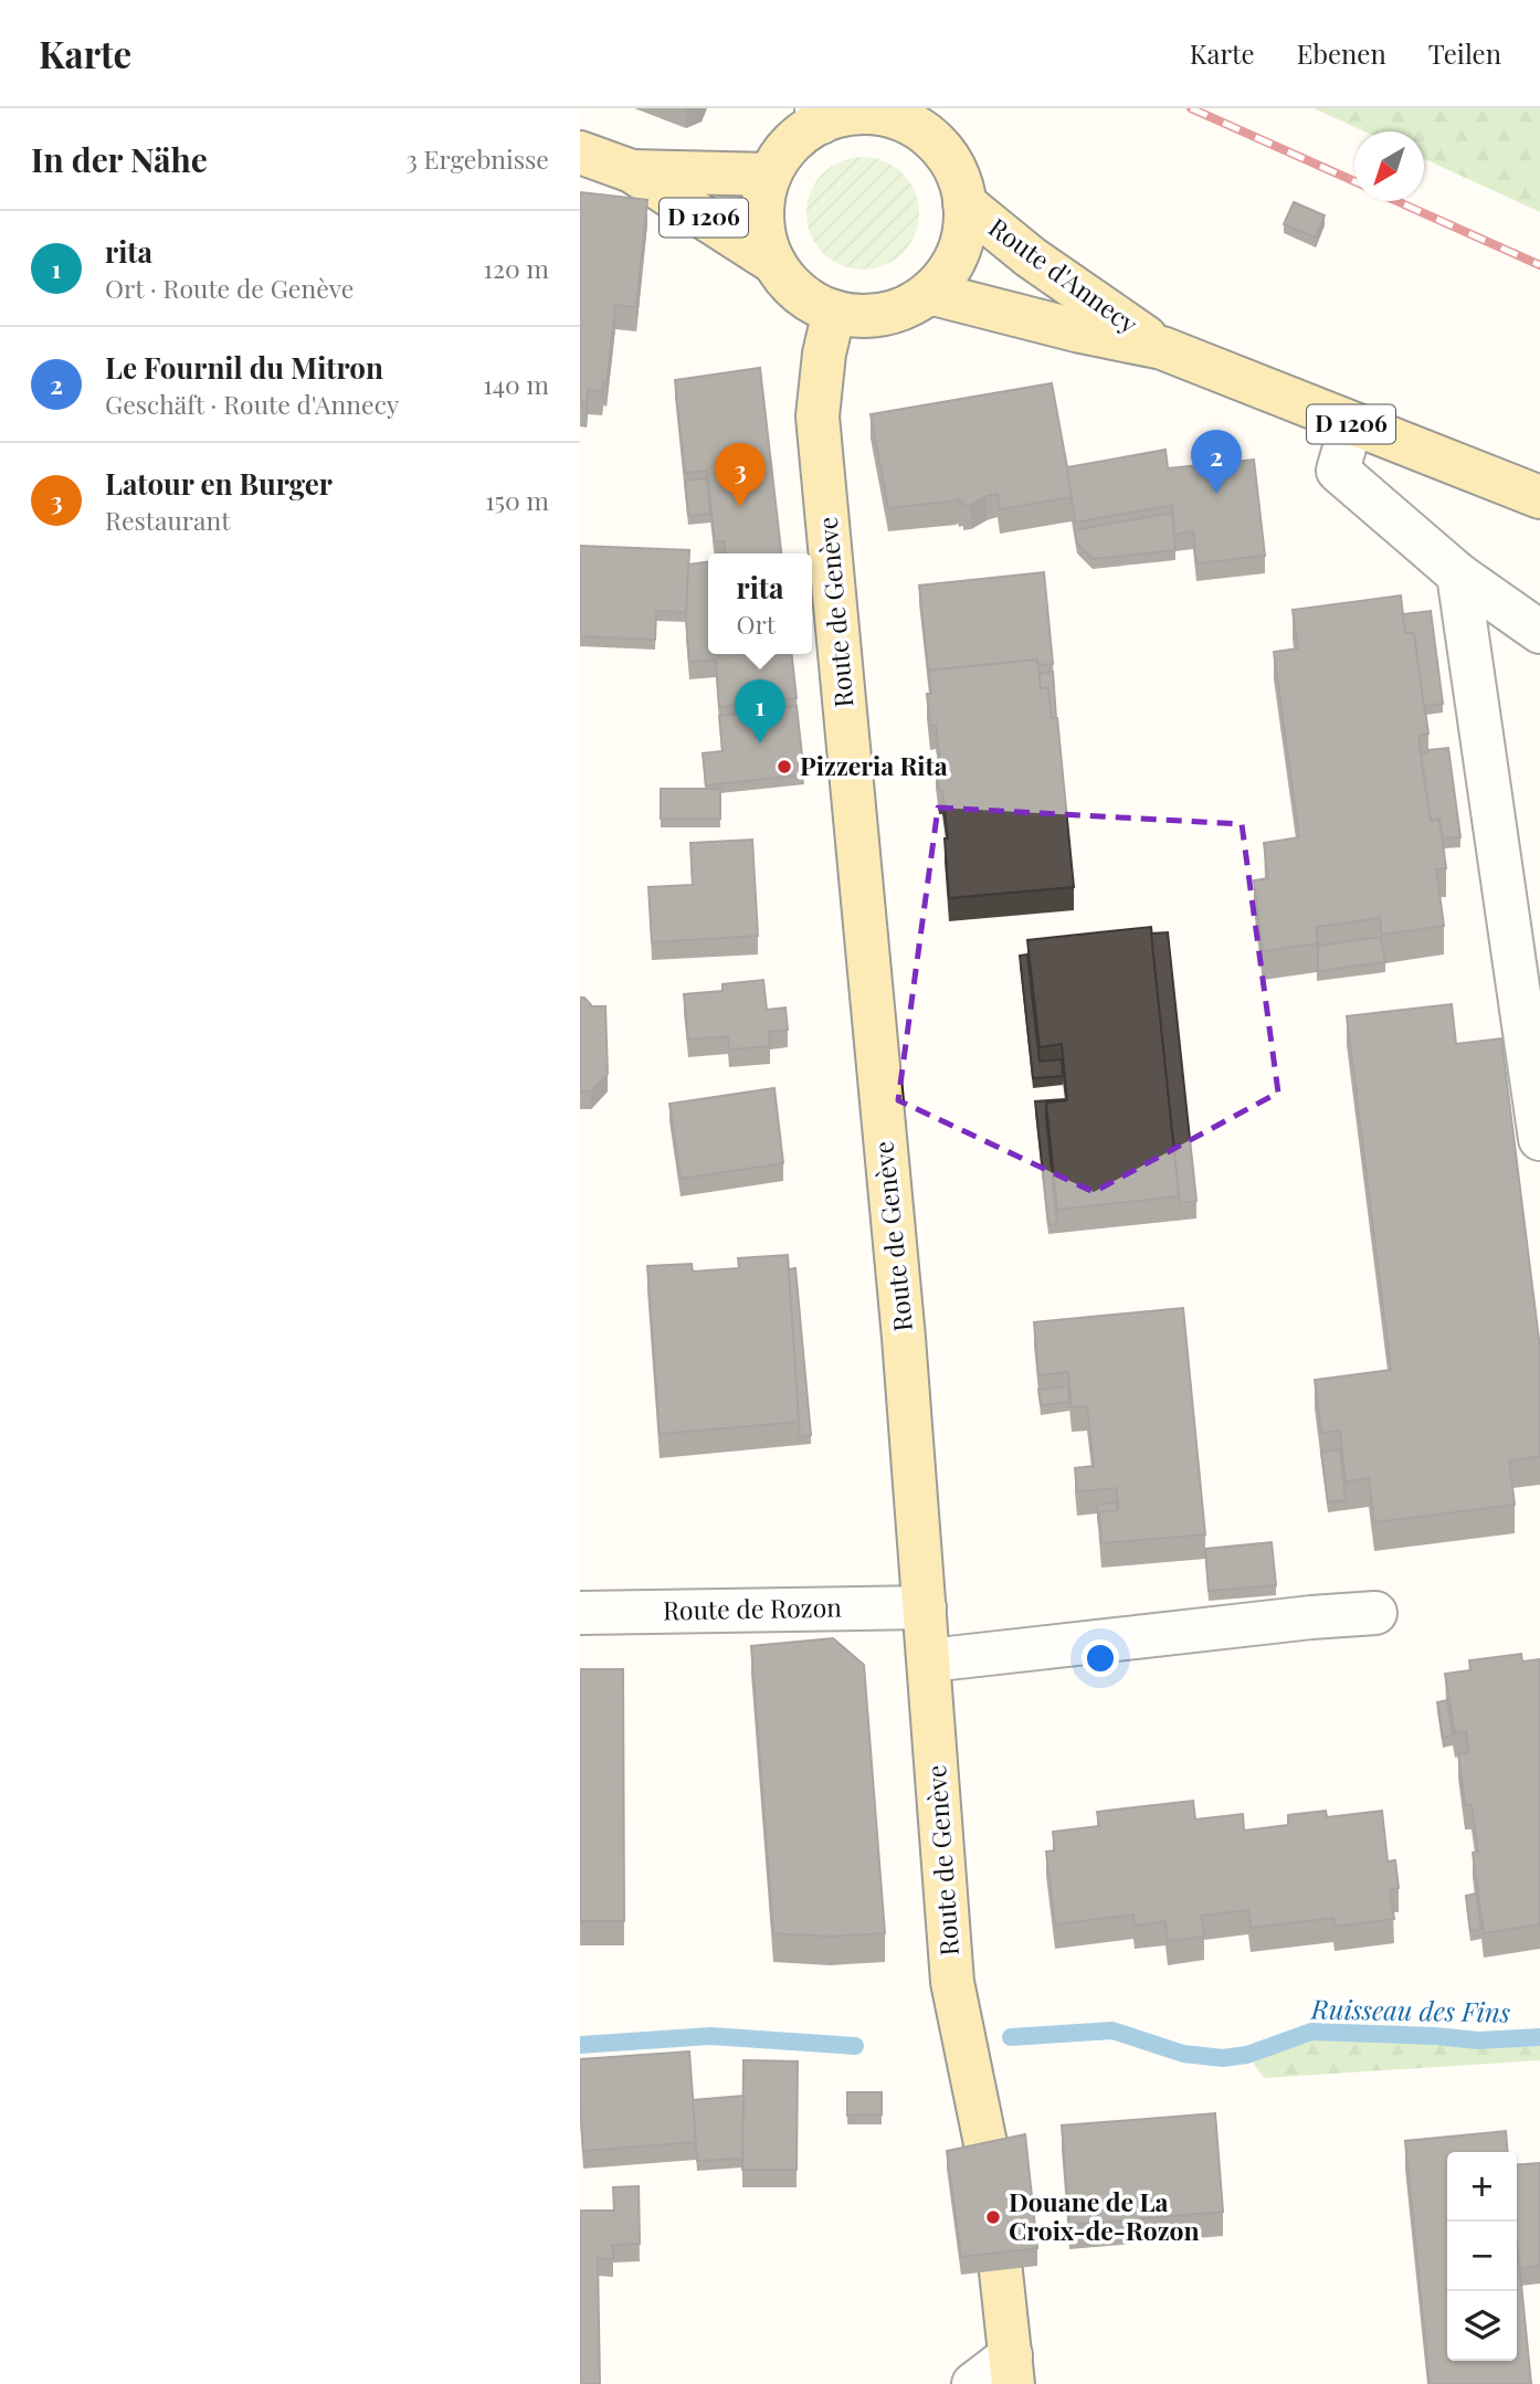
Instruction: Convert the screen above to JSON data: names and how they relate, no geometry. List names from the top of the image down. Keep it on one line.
{"streets":{"main road":["D 1206","Route d'Annecy","Route de Genève"],"street":["Route de Rozon"]},"crossings":[["D 1206","Route d'Annecy"],["D 1206","Route de Genève"],["Route d'Annecy","Route de Genève"],["Route de Genève","Route de Rozon"]],"water":["Ruisseau des Fins"],"places":["Pizzeria Rita","Douane de La Croix-de-Rozon"],"north":"bottom left","page":{"header":"Karte","nav":["Karte","Ebenen","Teilen"],"heading":["In der Nähe","3 Ergebnisse"],"list":[{"mark":"1","name":"rita","note":"Ort · Route de Genève","value":"120 m"},{"mark":"2","name":"Le Fournil du Mitron","note":"Geschäft · Route d'Annecy","value":"140 m"},{"mark":"3","name":"Latour en Burger","note":"Restaurant","value":"150 m"}],"pins":["2","3","1"],"popup":["rita","Ort"],"map_buttons":["+","−"]}}
